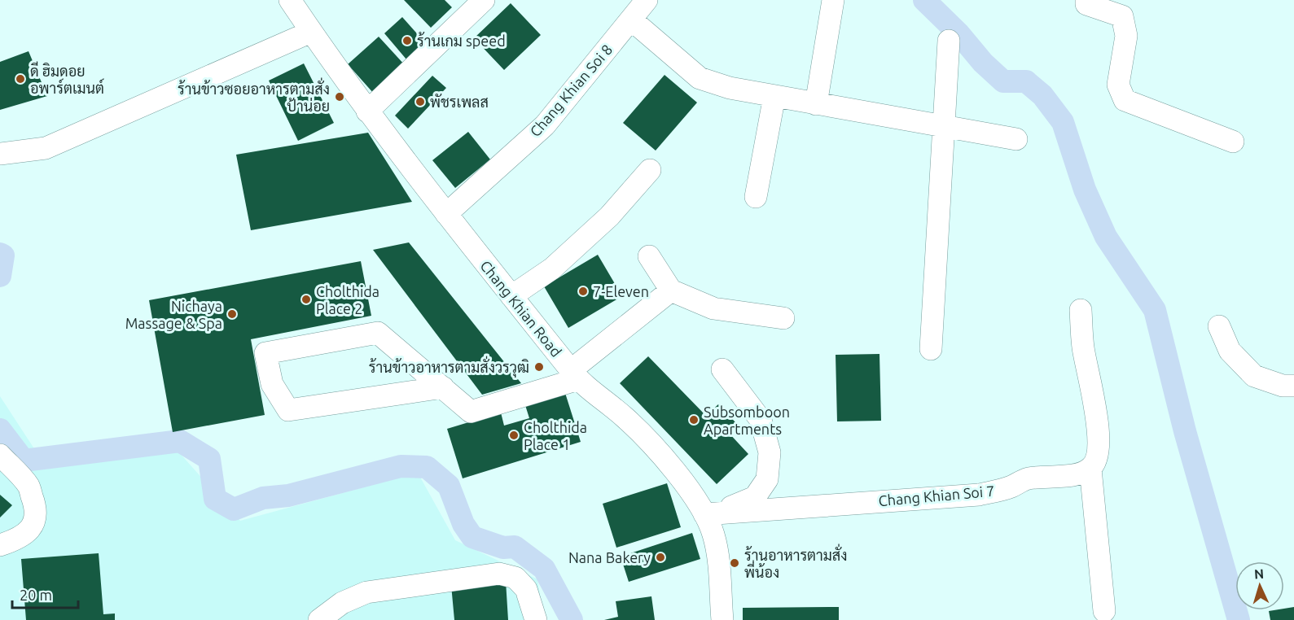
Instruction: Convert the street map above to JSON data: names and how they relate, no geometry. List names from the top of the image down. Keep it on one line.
{"streets":{"street":["Chang Khian Soi 8","Chang Khian Road","Chang Khian Soi 7"]},"crossings":[["Chang Khian Soi 8","Chang Khian Road"],["Chang Khian Road","Chang Khian Soi 7"]],"places":["ร้านเกม speed","ดี ฮิมดอย อพาร์ตเมนต์","ร้านข้าวซอยอาหารตามสั่ง ป้าน่อย","พัชรเพลส","7-Eleven","Cholthida Place 2","Nichaya Massage & Spa","ร้านข้าวอาหารตามสั่งวรวุฒิ","Subsomboon Apartments","Cholthida Place 1","Nana Bakery","ร้านอาหารตามสั่ง พี่น้อง"],"scale_bar":"20 m","north":"top"}
